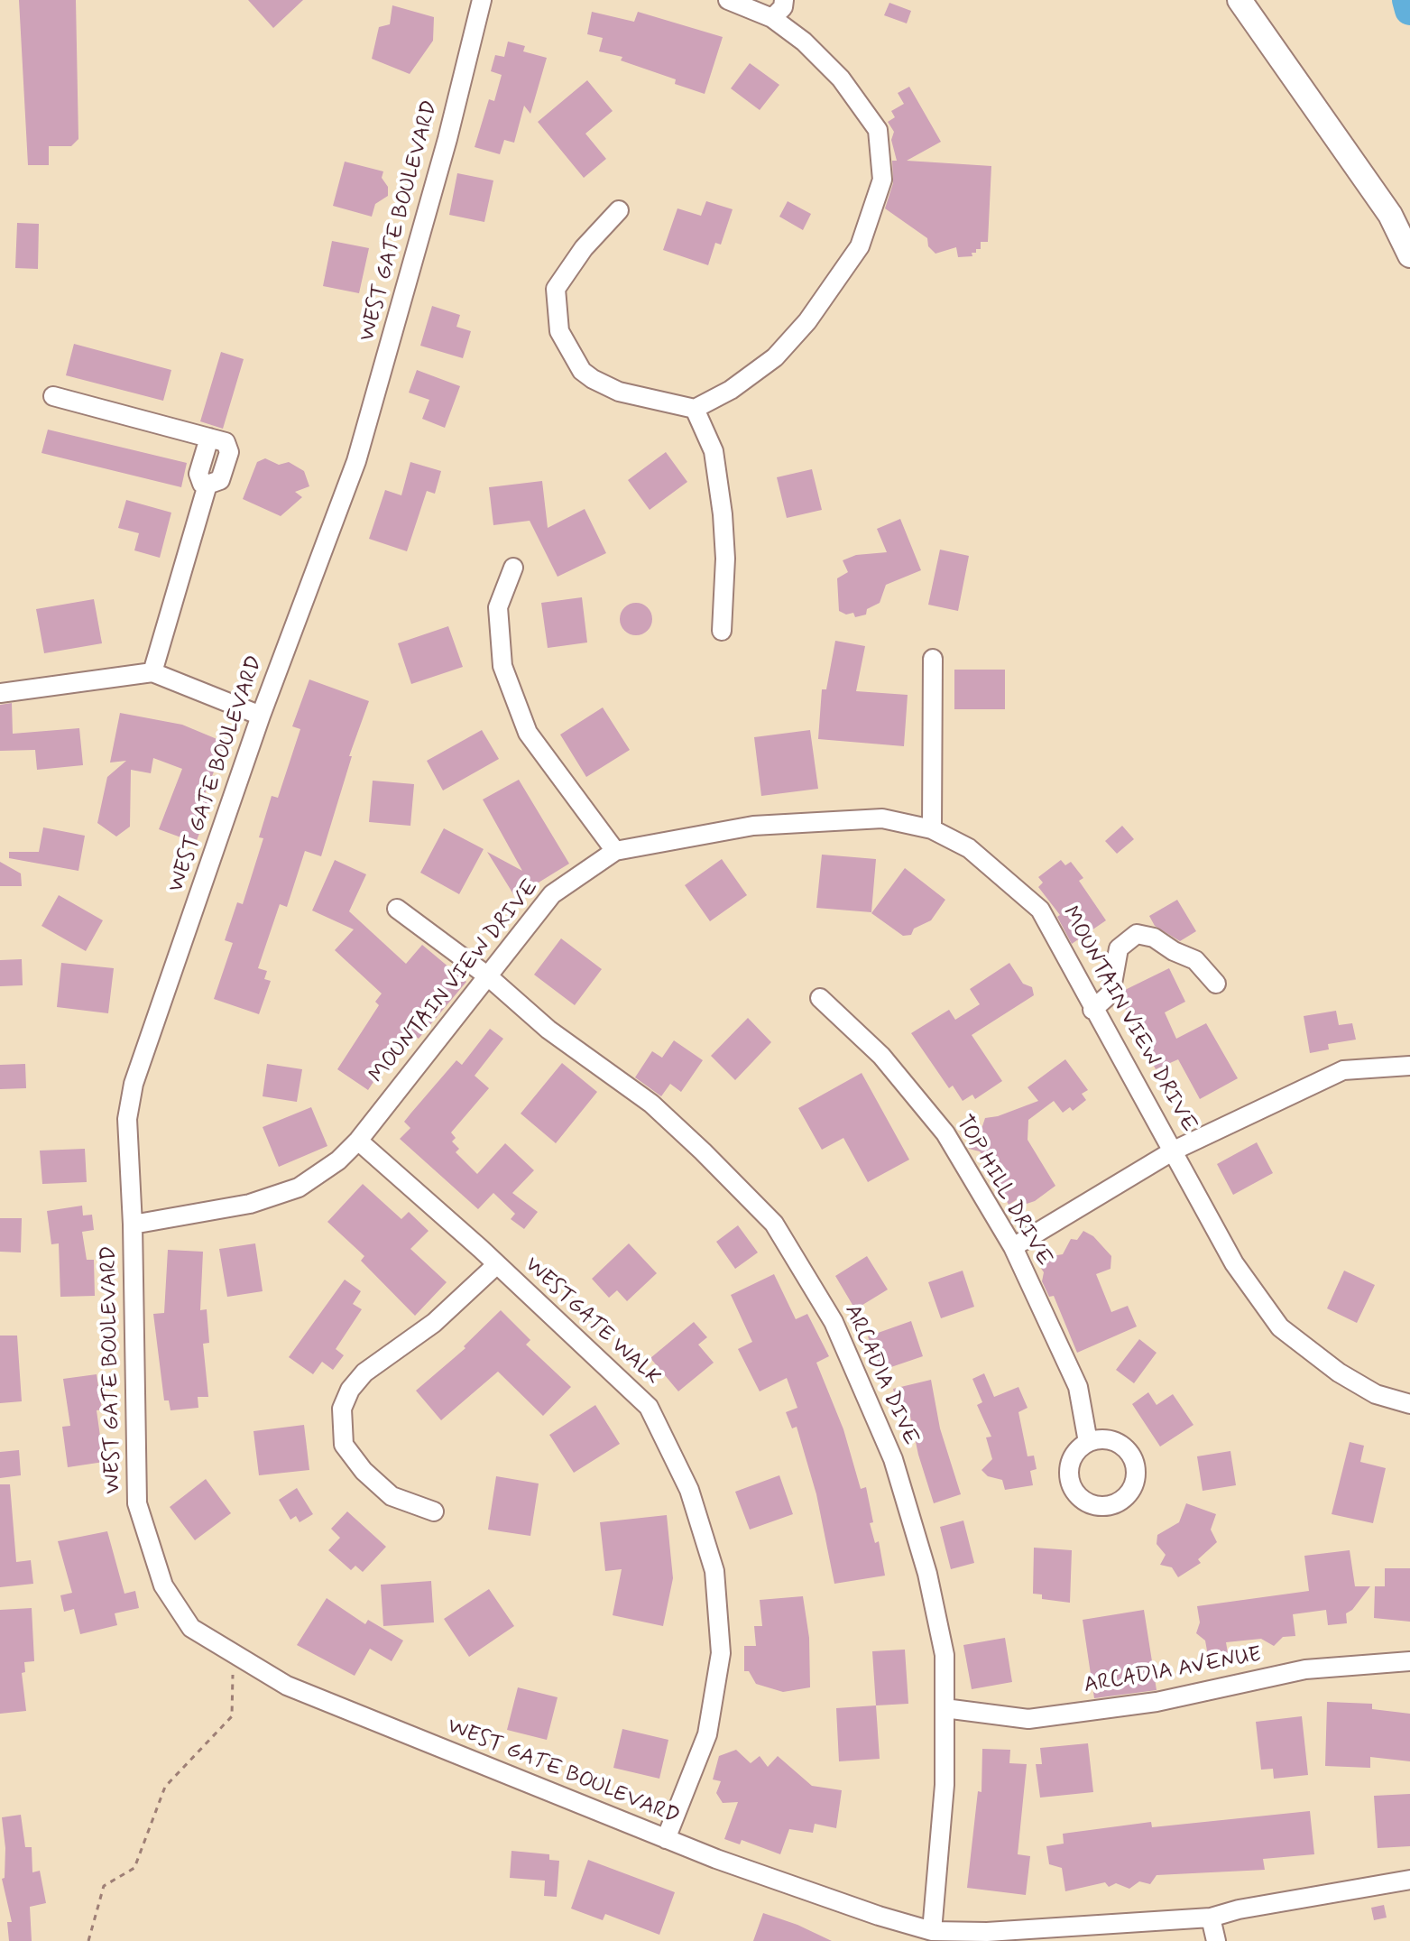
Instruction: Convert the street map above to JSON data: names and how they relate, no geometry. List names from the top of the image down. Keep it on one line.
{"streets":{"street":["WEST GATE BOULEVARD","MOUNTAIN VIEW DRIVE","TOP HILL DRIVE","WESTGATE WALK","ARCADIA DIVE","ARCADIA AVENUE"]},"crossings":[["WEST GATE BOULEVARD","MOUNTAIN VIEW DRIVE"],["WEST GATE BOULEVARD","WESTGATE WALK"],["WEST GATE BOULEVARD","ARCADIA DIVE"],["MOUNTAIN VIEW DRIVE","WESTGATE WALK"],["MOUNTAIN VIEW DRIVE","ARCADIA DIVE"],["ARCADIA DIVE","ARCADIA AVENUE"]]}
